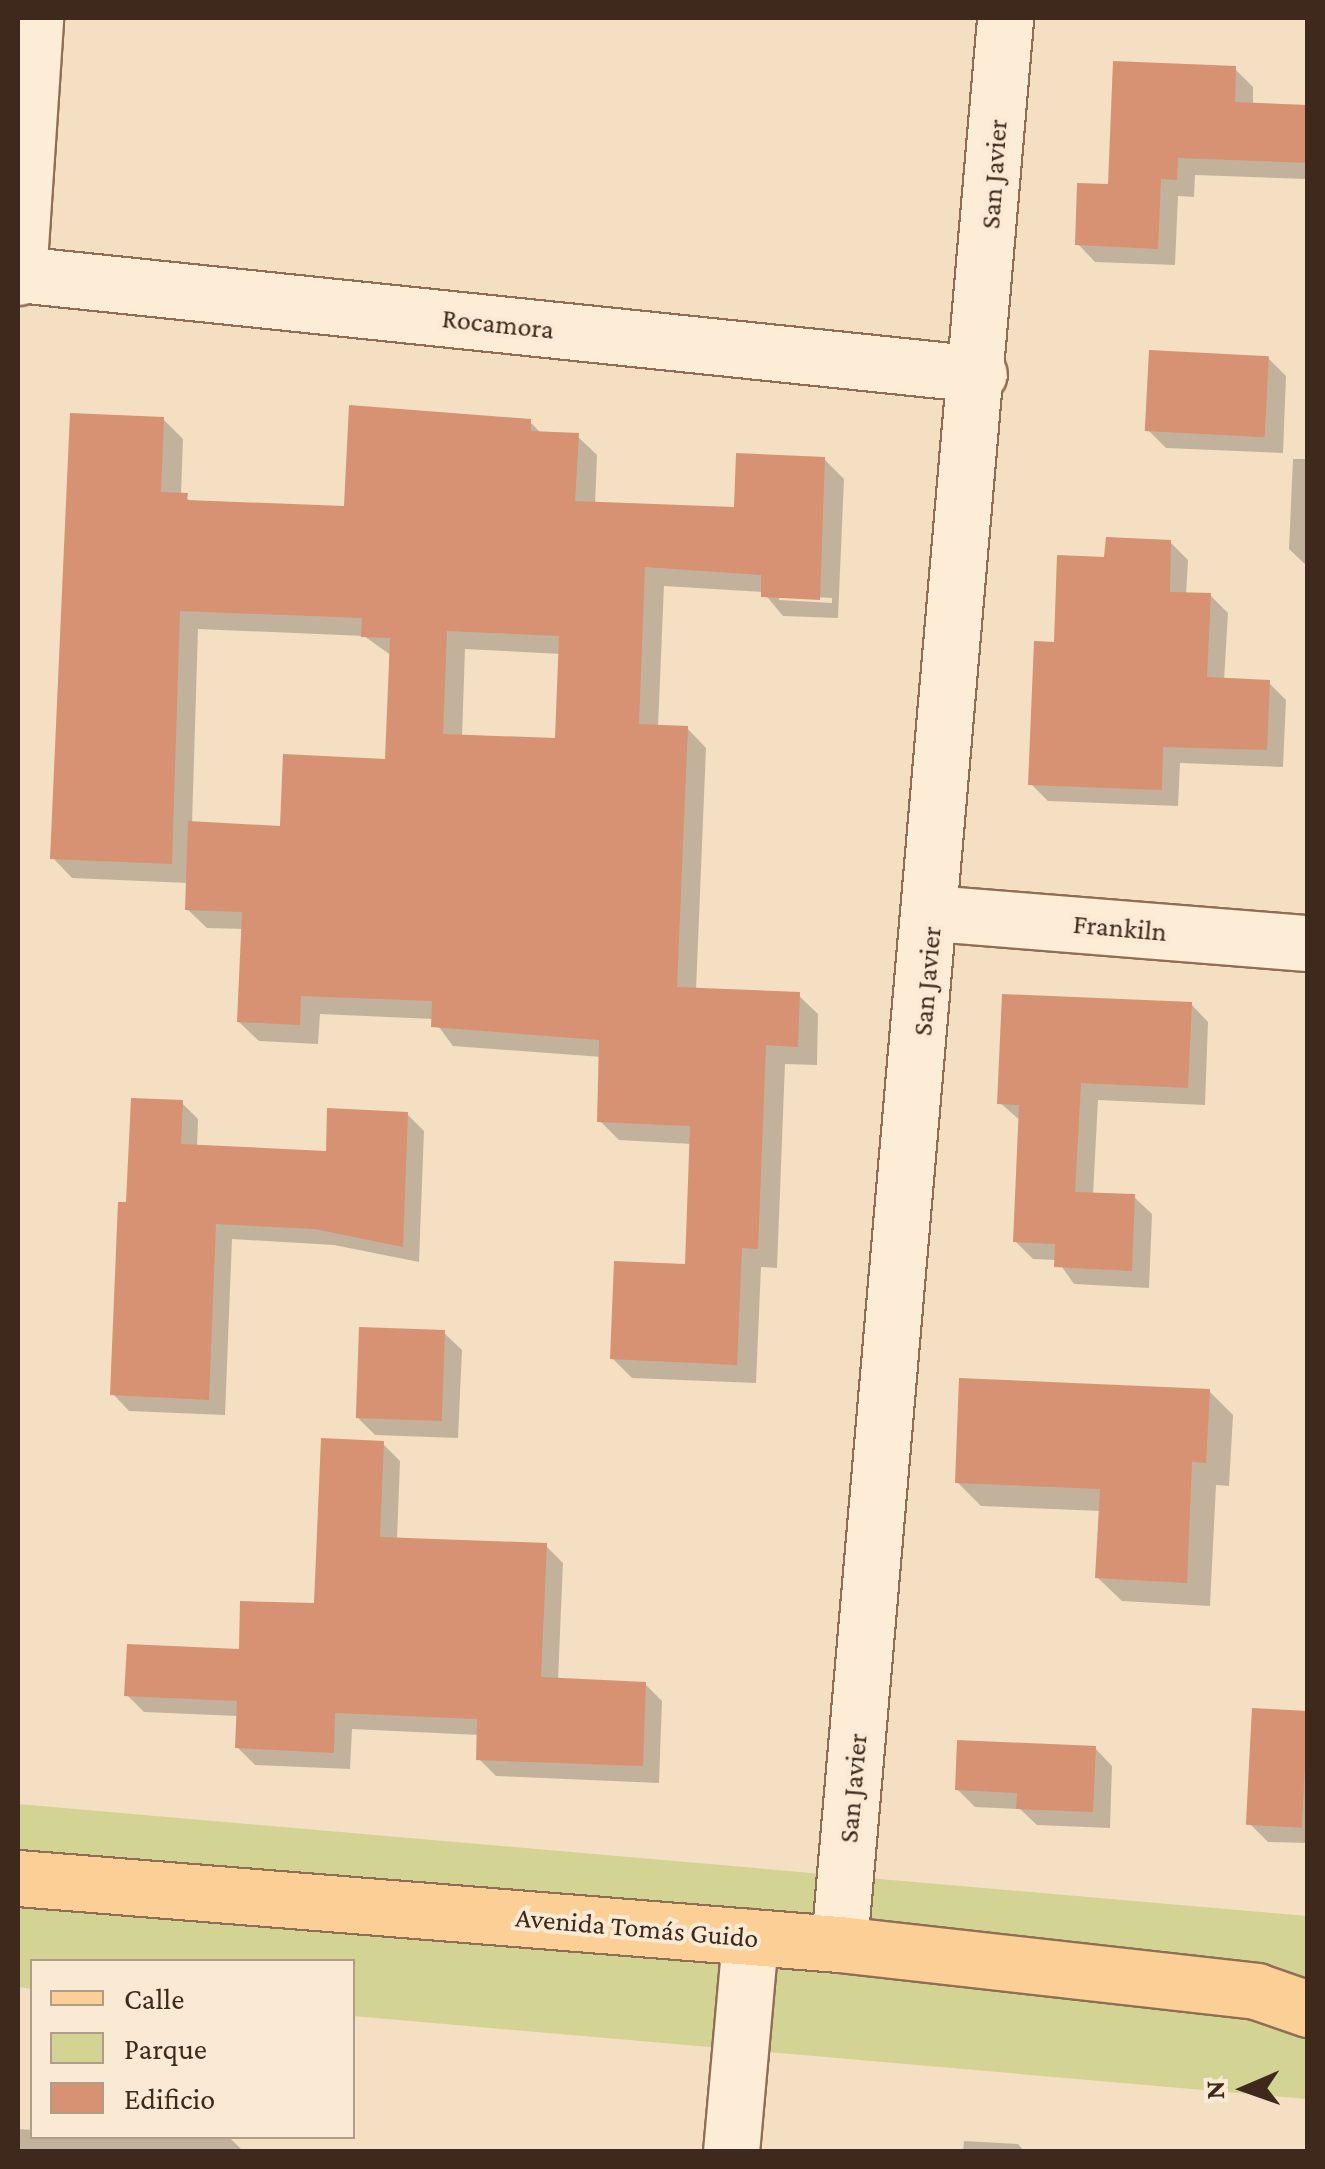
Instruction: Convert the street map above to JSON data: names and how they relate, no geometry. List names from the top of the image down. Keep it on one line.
{"streets":{"main road":["Avenida Tomás Guido"],"street":["San Javier","Rocamora","Frankiln"]},"crossings":[["San Javier","Rocamora"],["San Javier","Frankiln"],["San Javier","Avenida Tomás Guido"]],"legend":["Calle","Parque","Edificio"],"north":"left"}
